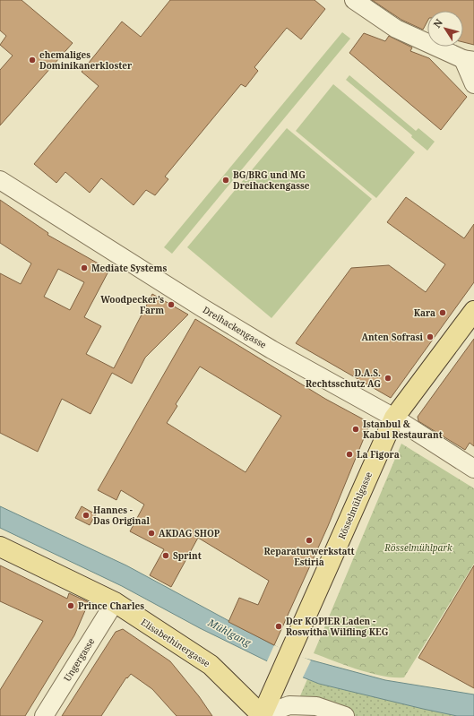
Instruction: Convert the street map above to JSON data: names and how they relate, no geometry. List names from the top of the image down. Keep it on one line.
{"streets":{"main road":["Rösselmühlgasse","Elisabethinergasse"],"street":["Dreihackengasse","Ungergasse"]},"crossings":[["Dreihackengasse","Rösselmühlgasse"],["Rösselmühlgasse","Elisabethinergasse"],["Elisabethinergasse","Ungergasse"]],"water":["Mühlgang"],"parks":["Rösselmühlpark"],"places":["ehemaliges Dominikanerkloster","BG/BRG und MG Dreihackengasse","Mediate Systems","Woodpecker’s Farm","Kara","Anten Sofrasi","D.A.S. Rechtsschutz AG","Istanbul & Kabul Restaurant","La Figora","Hannes - Das Original","AKDAG SHOP","Reparaturwerkstatt Estiria","Sprint","Prince Charles","Der KOPIER Laden - Roswitha Wilfling KEG"],"north":"top left"}
